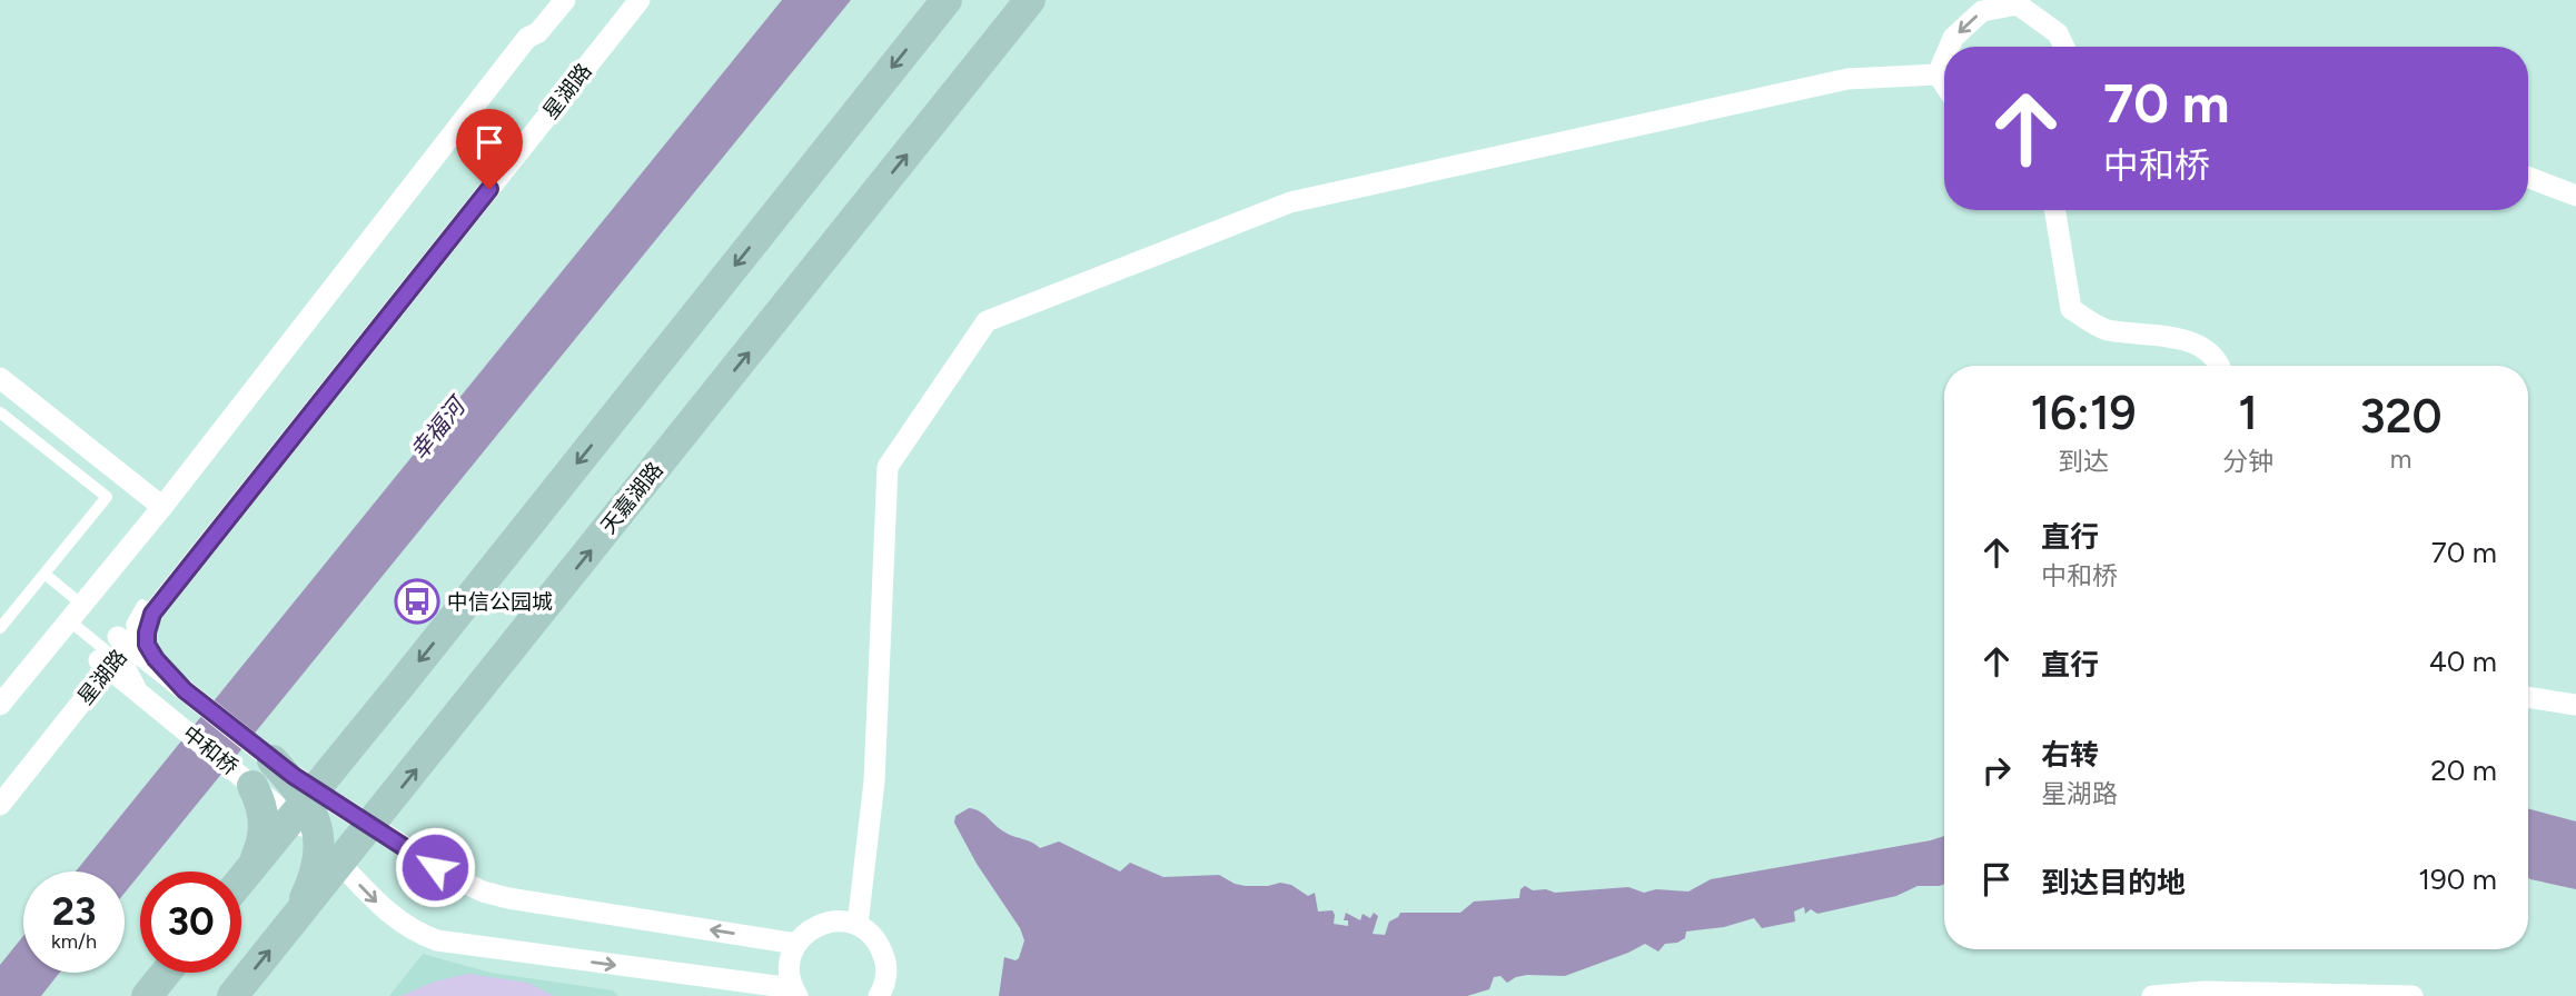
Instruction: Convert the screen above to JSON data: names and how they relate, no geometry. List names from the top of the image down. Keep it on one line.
{"streets":{"street":["星湖路","天嘉湖路","中和桥"]},"crossings":[["星湖路","中和桥"],["天嘉湖路","中和桥"]],"water":["幸福河"],"places":{"bus stop":["中信公园城"]},"page":{"turn":["70 m","中和桥"],"eta":["16:19","到达","1","分钟","320","m"],"list":[{"name":"直行","note":"中和桥","value":"70 m"},{"name":"直行","value":"40 m"},{"name":"右转","note":"星湖路","value":"20 m"},{"name":"到达目的地","value":"190 m"}],"speed":"23 km/h","limit":"30"}}
